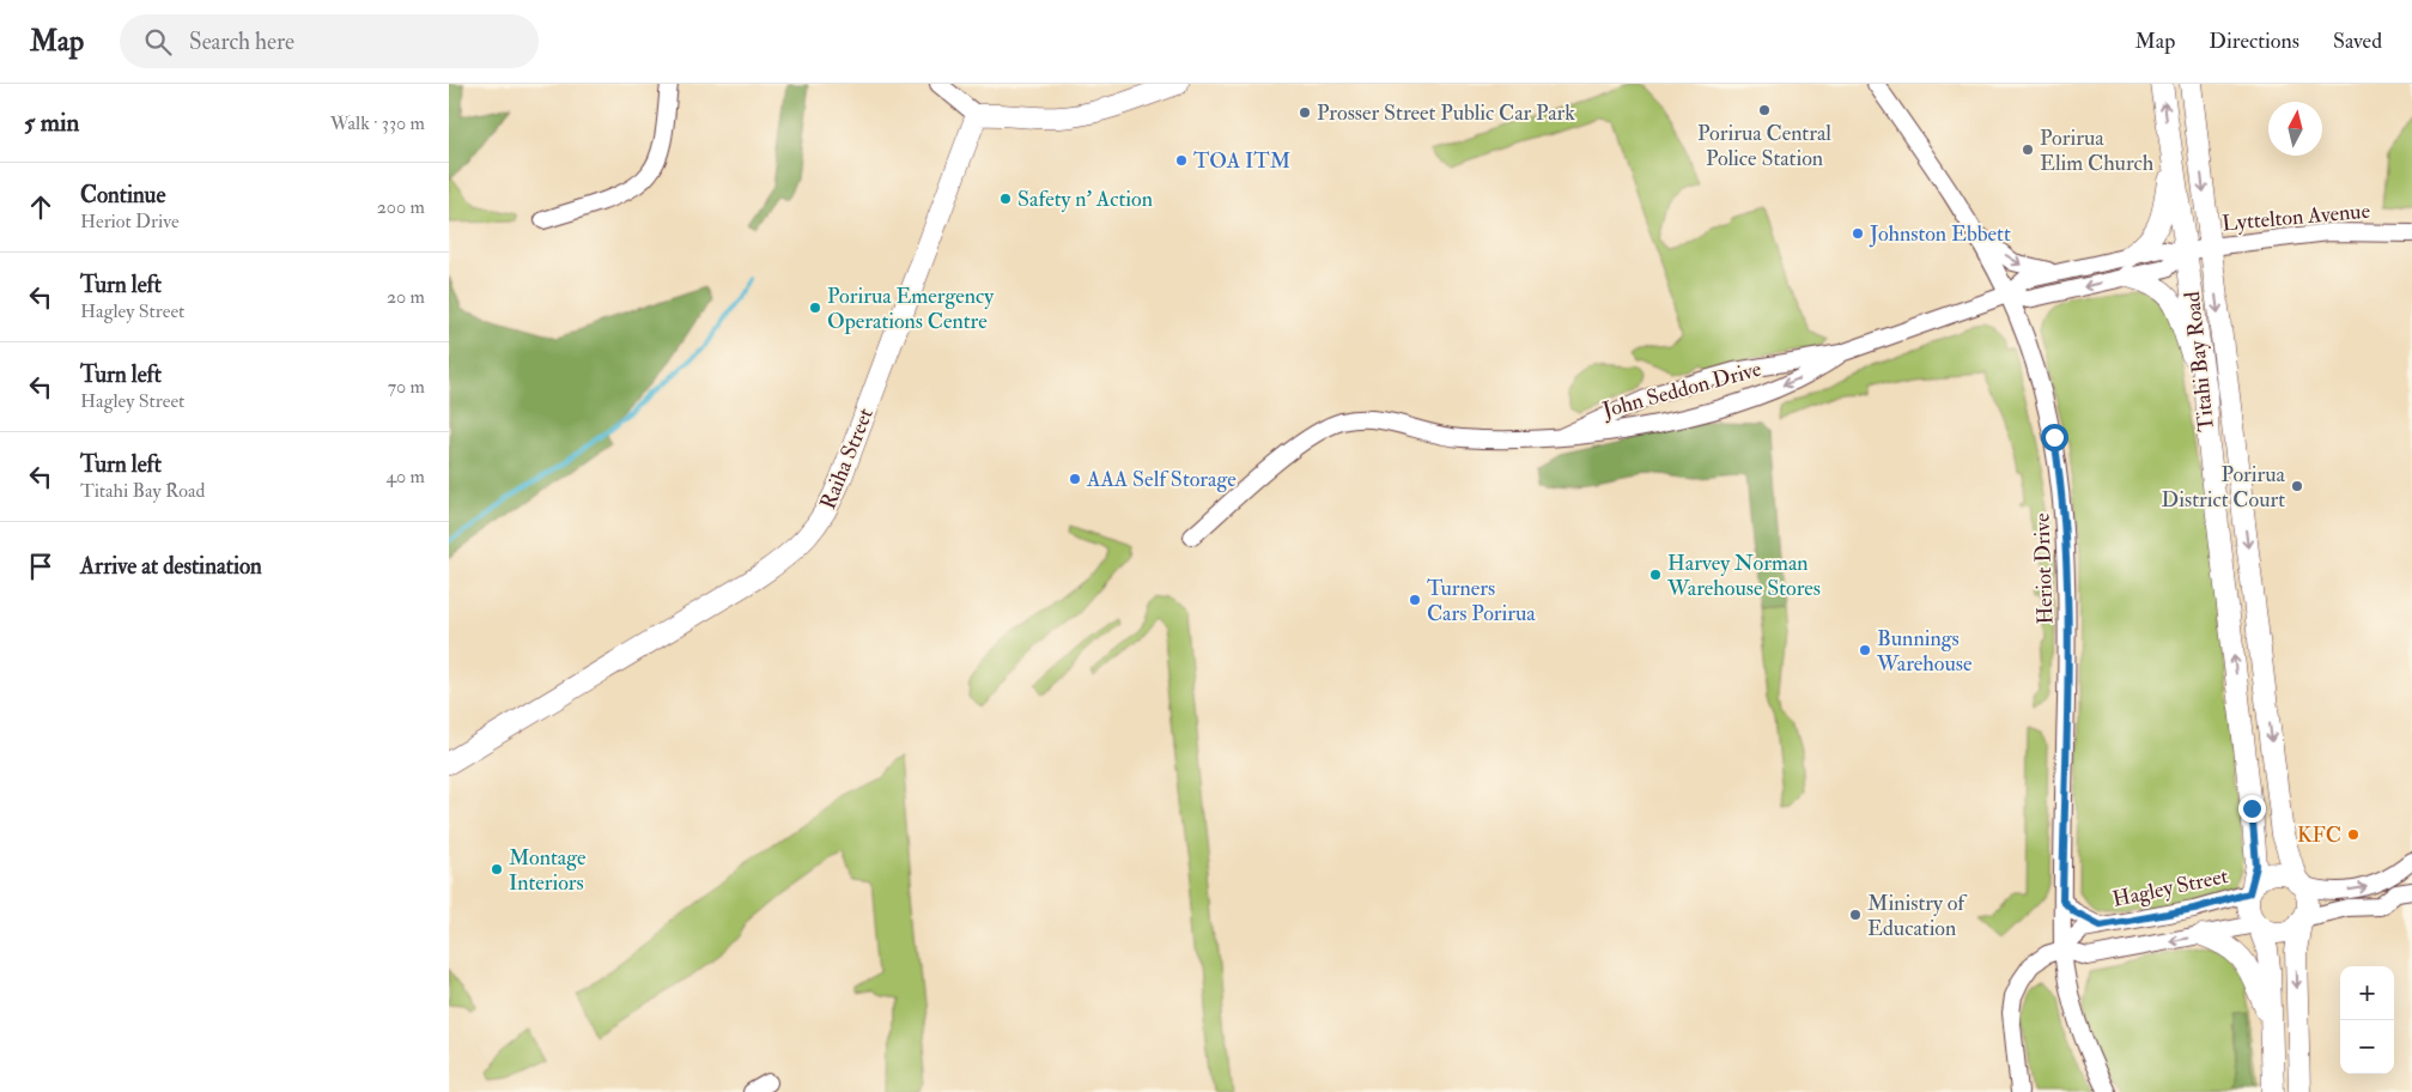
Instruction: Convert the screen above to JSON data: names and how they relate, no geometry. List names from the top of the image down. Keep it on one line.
{"streets":{"main road":["Titahi Bay Road","Raiha Street"],"street":["Lyttelton Avenue","John Seddon Drive","Heriot Drive","Hagley Street"]},"crossings":[["Lyttelton Avenue","Titahi Bay Road"],["Lyttelton Avenue","John Seddon Drive"],["Lyttelton Avenue","Heriot Drive"],["Titahi Bay Road","Hagley Street"],["John Seddon Drive","Heriot Drive"],["Heriot Drive","Hagley Street"]],"places":["Porirua Central Police Station","Prosser Street Public Car Park","Porirua Elim Church","TOA ITM","Safety n' Action","Johnston Ebbett","Porirua Emergency Operations Centre","AAA Self Storage","Porirua District Court","Harvey Norman Warehouse Stores","Turners Cars Porirua","Bunnings Warehouse","KFC","Montage Interiors","Ministry of Education"],"north":"top","page":{"header":"Map","search":"Search here","nav":["Map","Directions","Saved"],"heading":["5 min","Walk · 330 m"],"list":[["Continue","Heriot Drive","200 m"],["Turn left","Hagley Street","20 m"],["Turn left","Hagley Street","70 m"],["Turn left","Titahi Bay Road","40 m"],"Arrive at destination"],"map_buttons":["+","−"]}}
